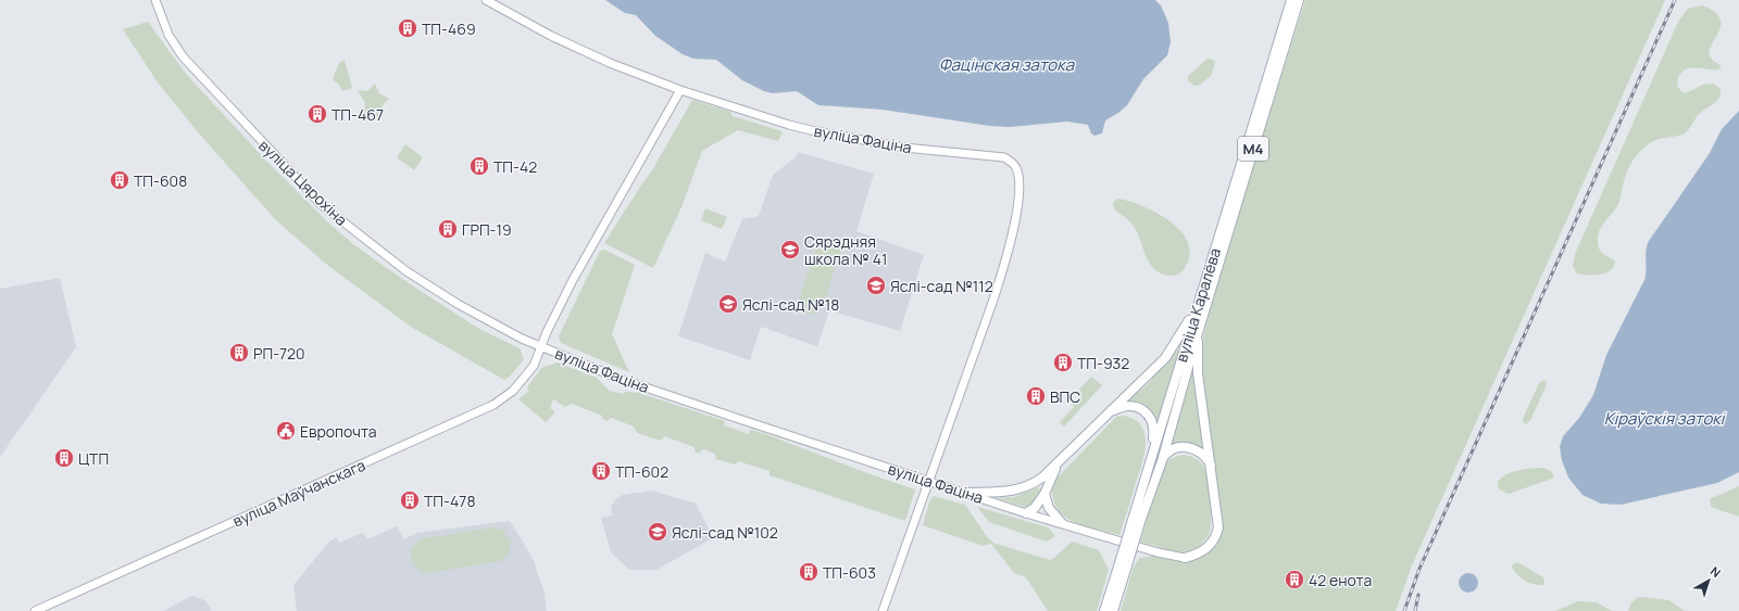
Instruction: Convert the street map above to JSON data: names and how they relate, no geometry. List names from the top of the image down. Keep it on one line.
{"streets":{"main road":["вуліца Фаціна","М4","вуліца Цярохіна","вуліца Каралёва","вуліца Маўчанскага"]},"crossings":[["вуліца Фаціна","вуліца Цярохіна"],["вуліца Фаціна","вуліца Маўчанскага"],["вуліца Цярохіна","вуліца Маўчанскага"]],"water":["Фацінская затока","Кіраўскія затокі"],"places":{"building":["ТП-469","ТП-467","ТП-42","ТП-608","ГРП-19","РП-720","ТП-932","ВПС","ЦТП","ТП-602","ТП-478","ТП-603","42 енота"],"school or university":["Сярэдняя школа № 41","Яслі-сад №112","Яслі-сад №18","Яслі-сад №102"],"public building":["Европочта"]},"north":"top right"}
